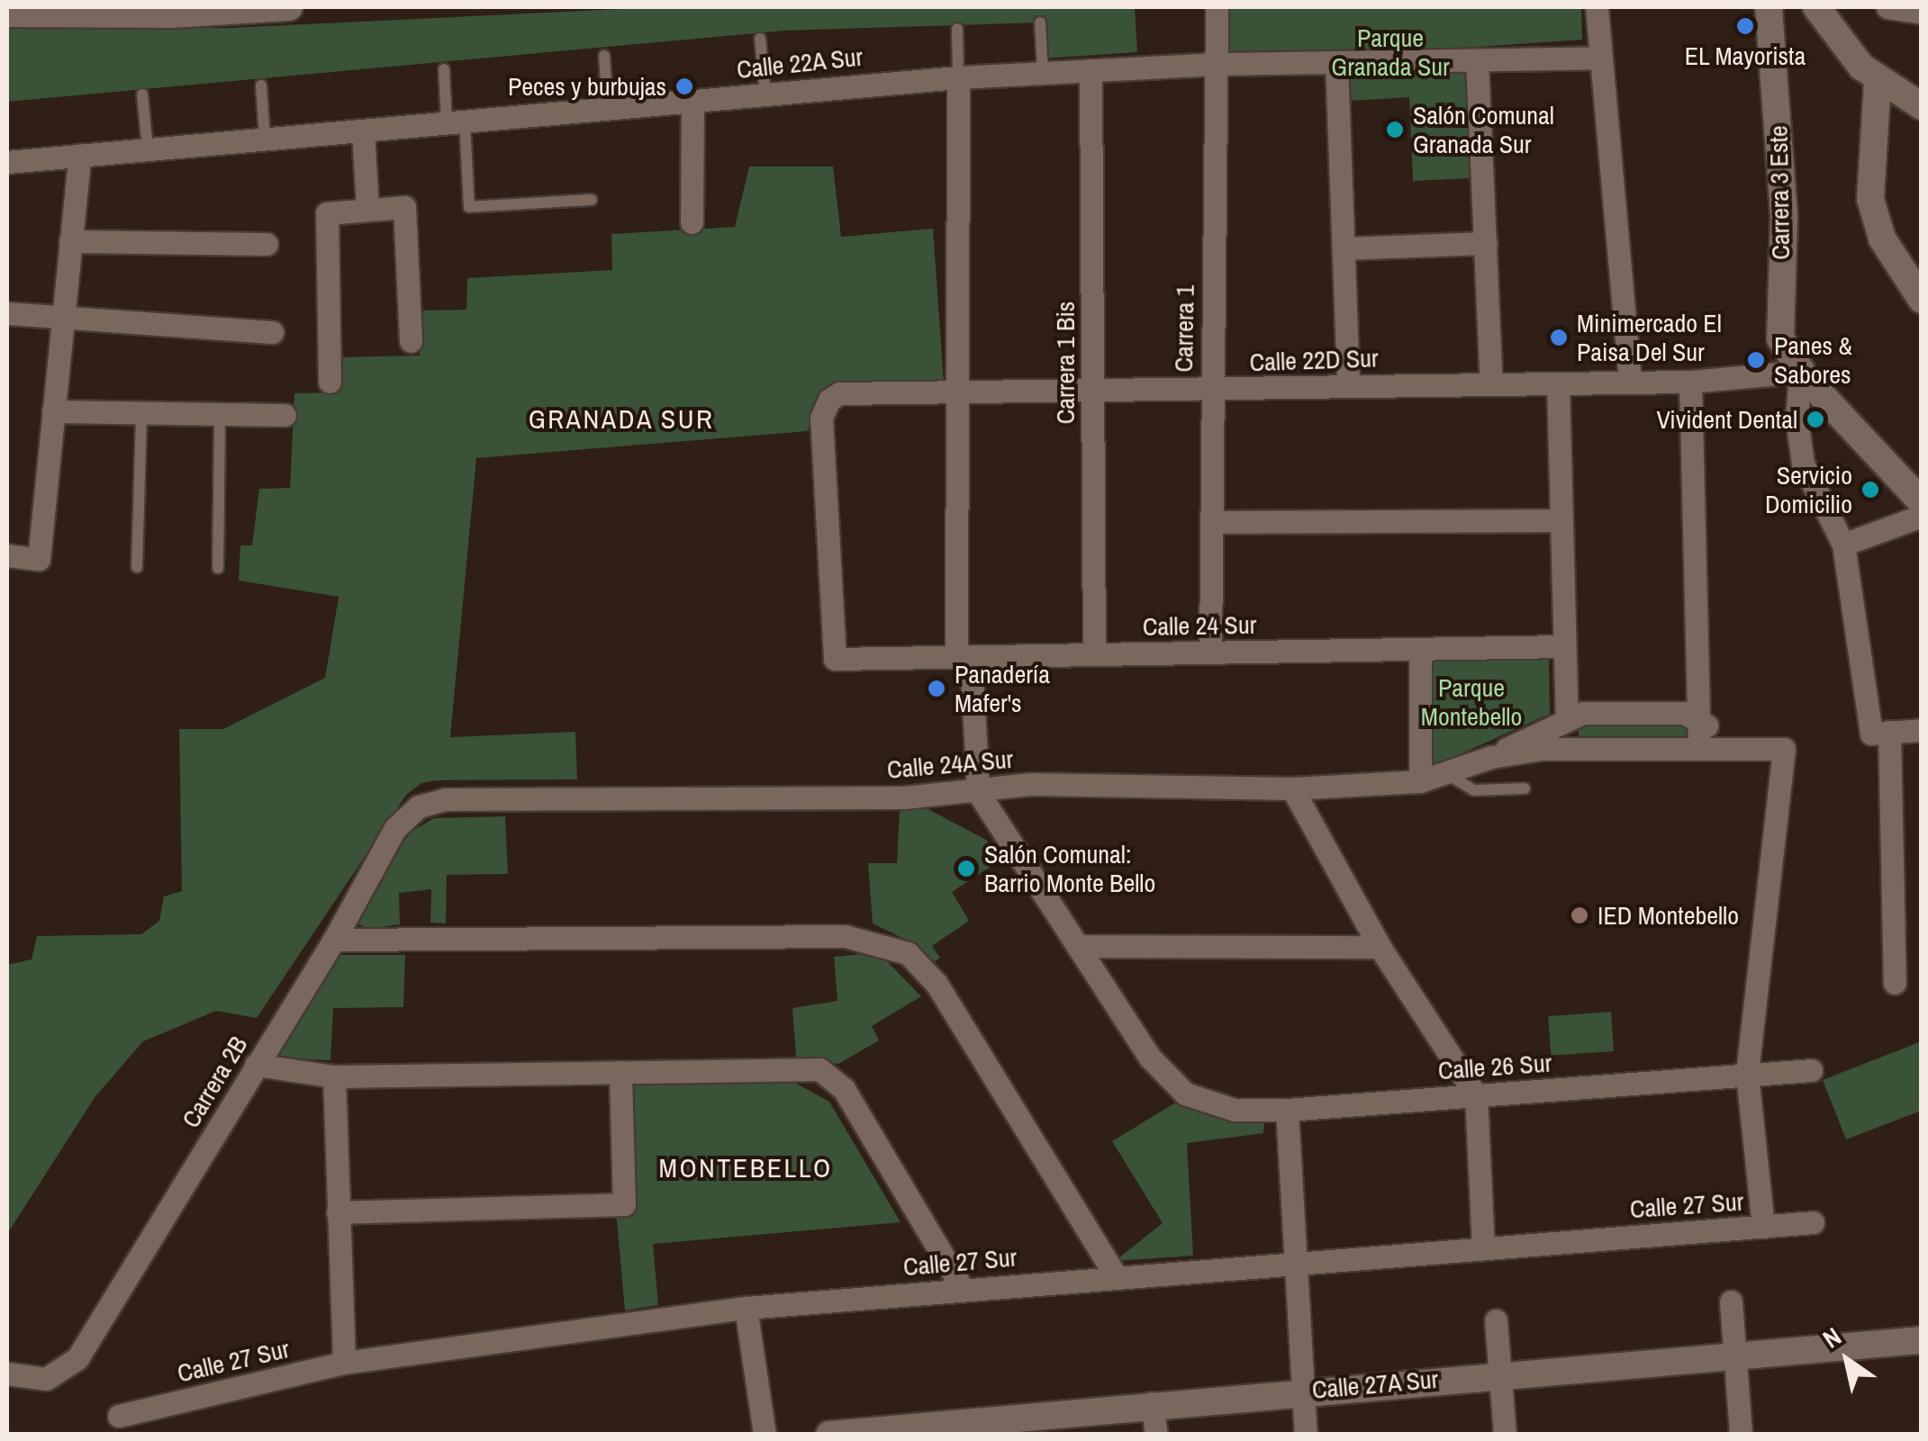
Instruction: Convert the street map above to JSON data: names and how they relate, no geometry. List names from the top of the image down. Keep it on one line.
{"streets":{"street":["Calle 22A Sur","Carrera 3 Este","Carrera 1","Calle 22D Sur","Carrera 1 Bis","Calle 24 Sur","Calle 24A Sur","Calle 26 Sur","Carrera 2B","Calle 27 Sur","Calle 27A Sur"]},"crossings":[["Calle 22A Sur","Carrera 1"],["Calle 22A Sur","Carrera 1 Bis"],["Carrera 3 Este","Calle 22D Sur"],["Carrera 1","Calle 22D Sur"],["Carrera 1","Calle 24 Sur"],["Calle 22D Sur","Carrera 1 Bis"],["Calle 22D Sur","Calle 24 Sur"],["Carrera 1 Bis","Calle 24 Sur"],["Calle 24A Sur","Calle 26 Sur"],["Calle 24A Sur","Carrera 2B"]],"districts":["GRANADA SUR","MONTEBELLO"],"parks":["Parque Granada Sur","Parque Montebello"],"places":["EL Mayorista","Peces y burbujas","Salón Comunal Granada Sur","Minimercado El Paisa Del Sur","Panes & Sabores","Vivident Dental","Servicio Domicilio","Panadería Mafer's","Salón Comunal: Barrio Monte Bello","IED Montebello"],"north":"top left"}
